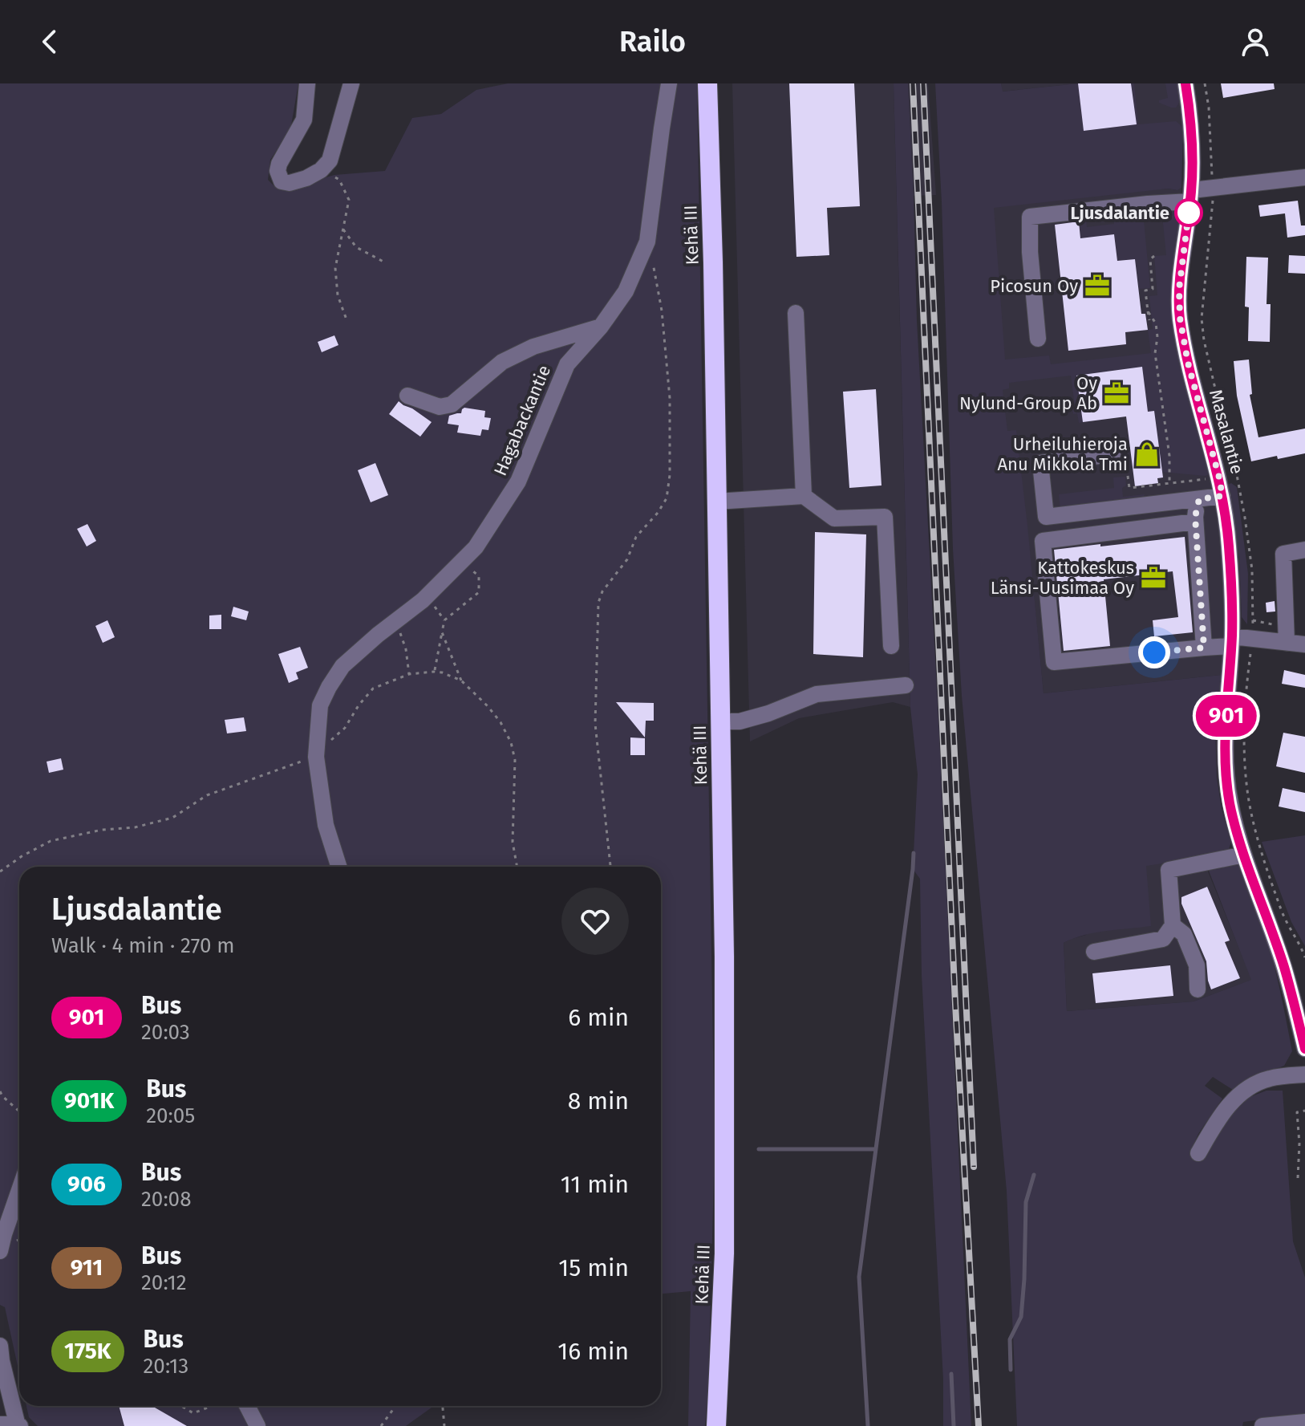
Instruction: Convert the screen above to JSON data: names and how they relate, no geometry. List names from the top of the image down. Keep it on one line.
{"streets":{"highway":["Kehä III"],"street":["Hagabackantie","Masalantie"]},"places":{"other":["Ljusdalantie"],"office":["Picosun Oy","Oy Nylund-Group Ab","Kattokeskus Länsi-Uusimaa Oy"],"shop":["Urheiluhieroja Anu Mikkola Tmi"]},"lines":["bus line 901"],"page":{"header":"Railo","on_map":"901","heading":["Ljusdalantie","Walk · 4 min · 270 m"],"list":[{"mark":"901","name":"Bus","note":"20:03","value":"6 min"},{"mark":"901K","name":"Bus","note":"20:05","value":"8 min"},{"mark":"906","name":"Bus","note":"20:08","value":"11 min"},{"mark":"911","name":"Bus","note":"20:12","value":"15 min"},{"mark":"175K","name":"Bus","note":"20:13","value":"16 min"}]}}
